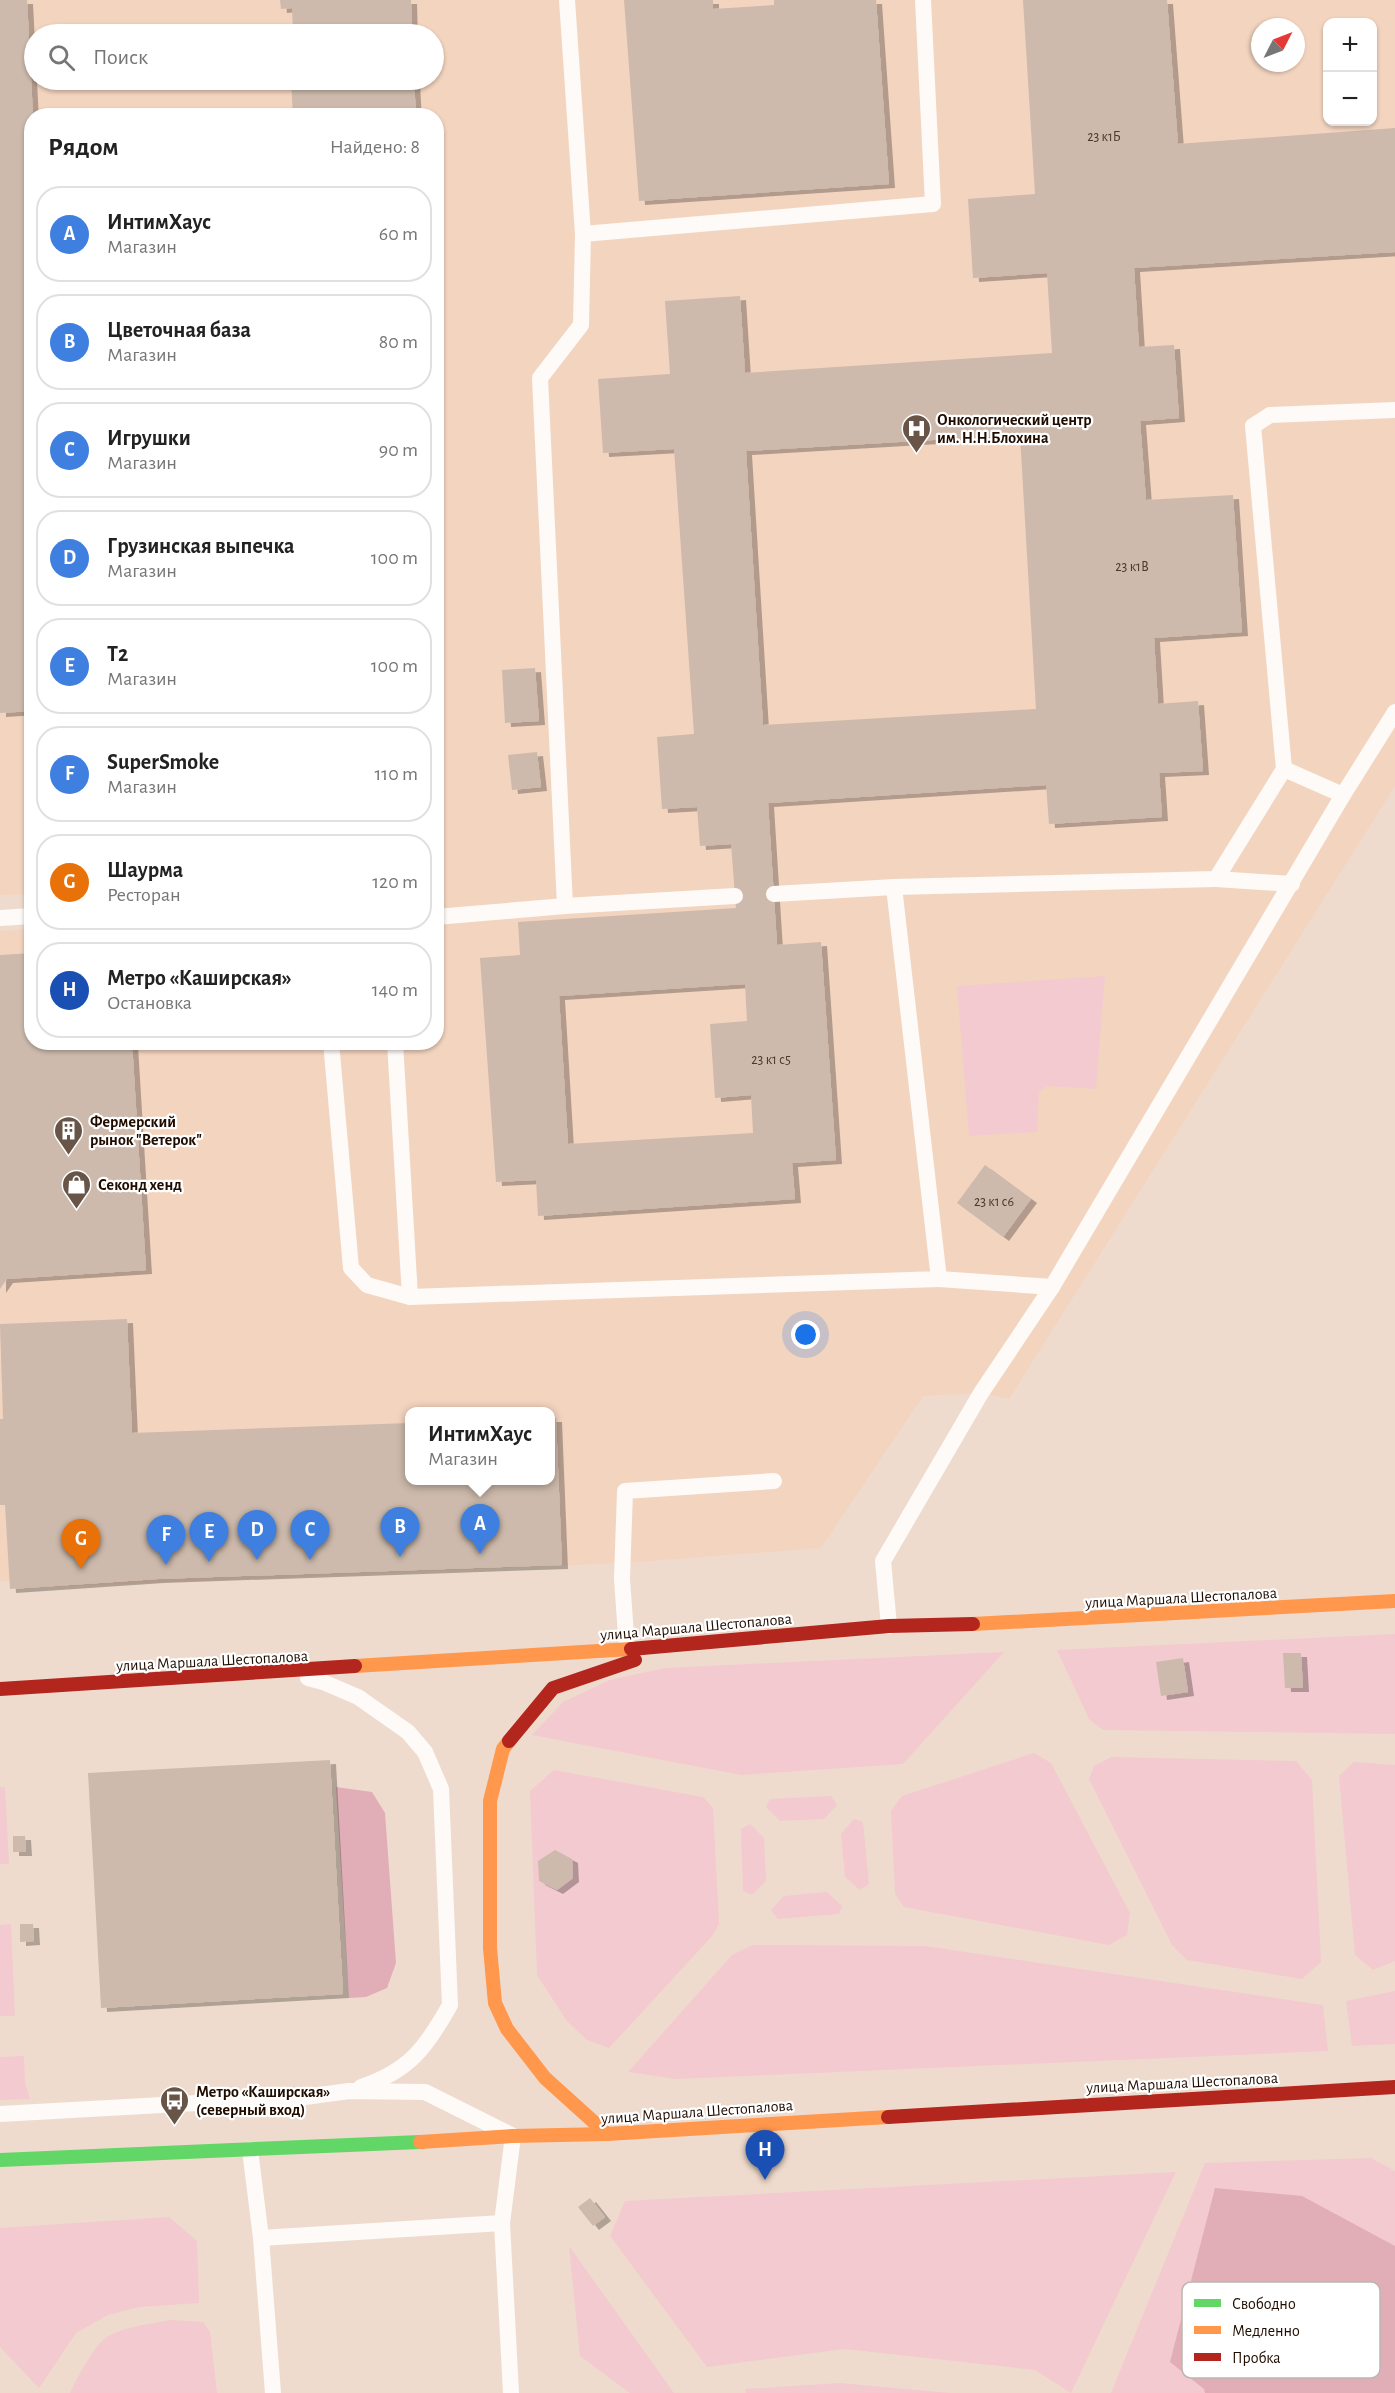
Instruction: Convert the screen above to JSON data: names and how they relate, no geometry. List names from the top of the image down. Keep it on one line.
{"streets":{"main road":["улица Маршала Шестопалова"]},"places":{"hospital":["Онкологический центр им. Н.Н.Блохина"],"building":["Фермерский рынок \"Ветерок\""],"shop":["Секонд хенд"],"bus stop":["Метро «Каширская» (северный вход)"]},"house_numbers":["23 к1Б","23 к1В","23 к1 с5","23 к1 с6"],"legend":["Свободно","Медленно","Пробка"],"north":"top right","page":{"map_buttons":["+","−"],"search":"Поиск","heading":["Рядом","Найдено: 8"],"list":[{"mark":"A","name":"ИнтимХаус","note":"Магазин","value":"60 m"},{"mark":"B","name":"Цветочная база","note":"Магазин","value":"80 m"},{"mark":"C","name":"Игрушки","note":"Магазин","value":"90 m"},{"mark":"D","name":"Грузинская выпечка","note":"Магазин","value":"100 m"},{"mark":"E","name":"T2","note":"Магазин","value":"100 m"},{"mark":"F","name":"SuperSmoke","note":"Магазин","value":"110 m"},{"mark":"G","name":"Шаурма","note":"Ресторан","value":"120 m"},{"mark":"H","name":"Метро «Каширская»","note":"Остановка","value":"140 m"}],"popup":["ИнтимХаус","Магазин"],"pins":["A","B","C","D","E","F","G","H"]}}
